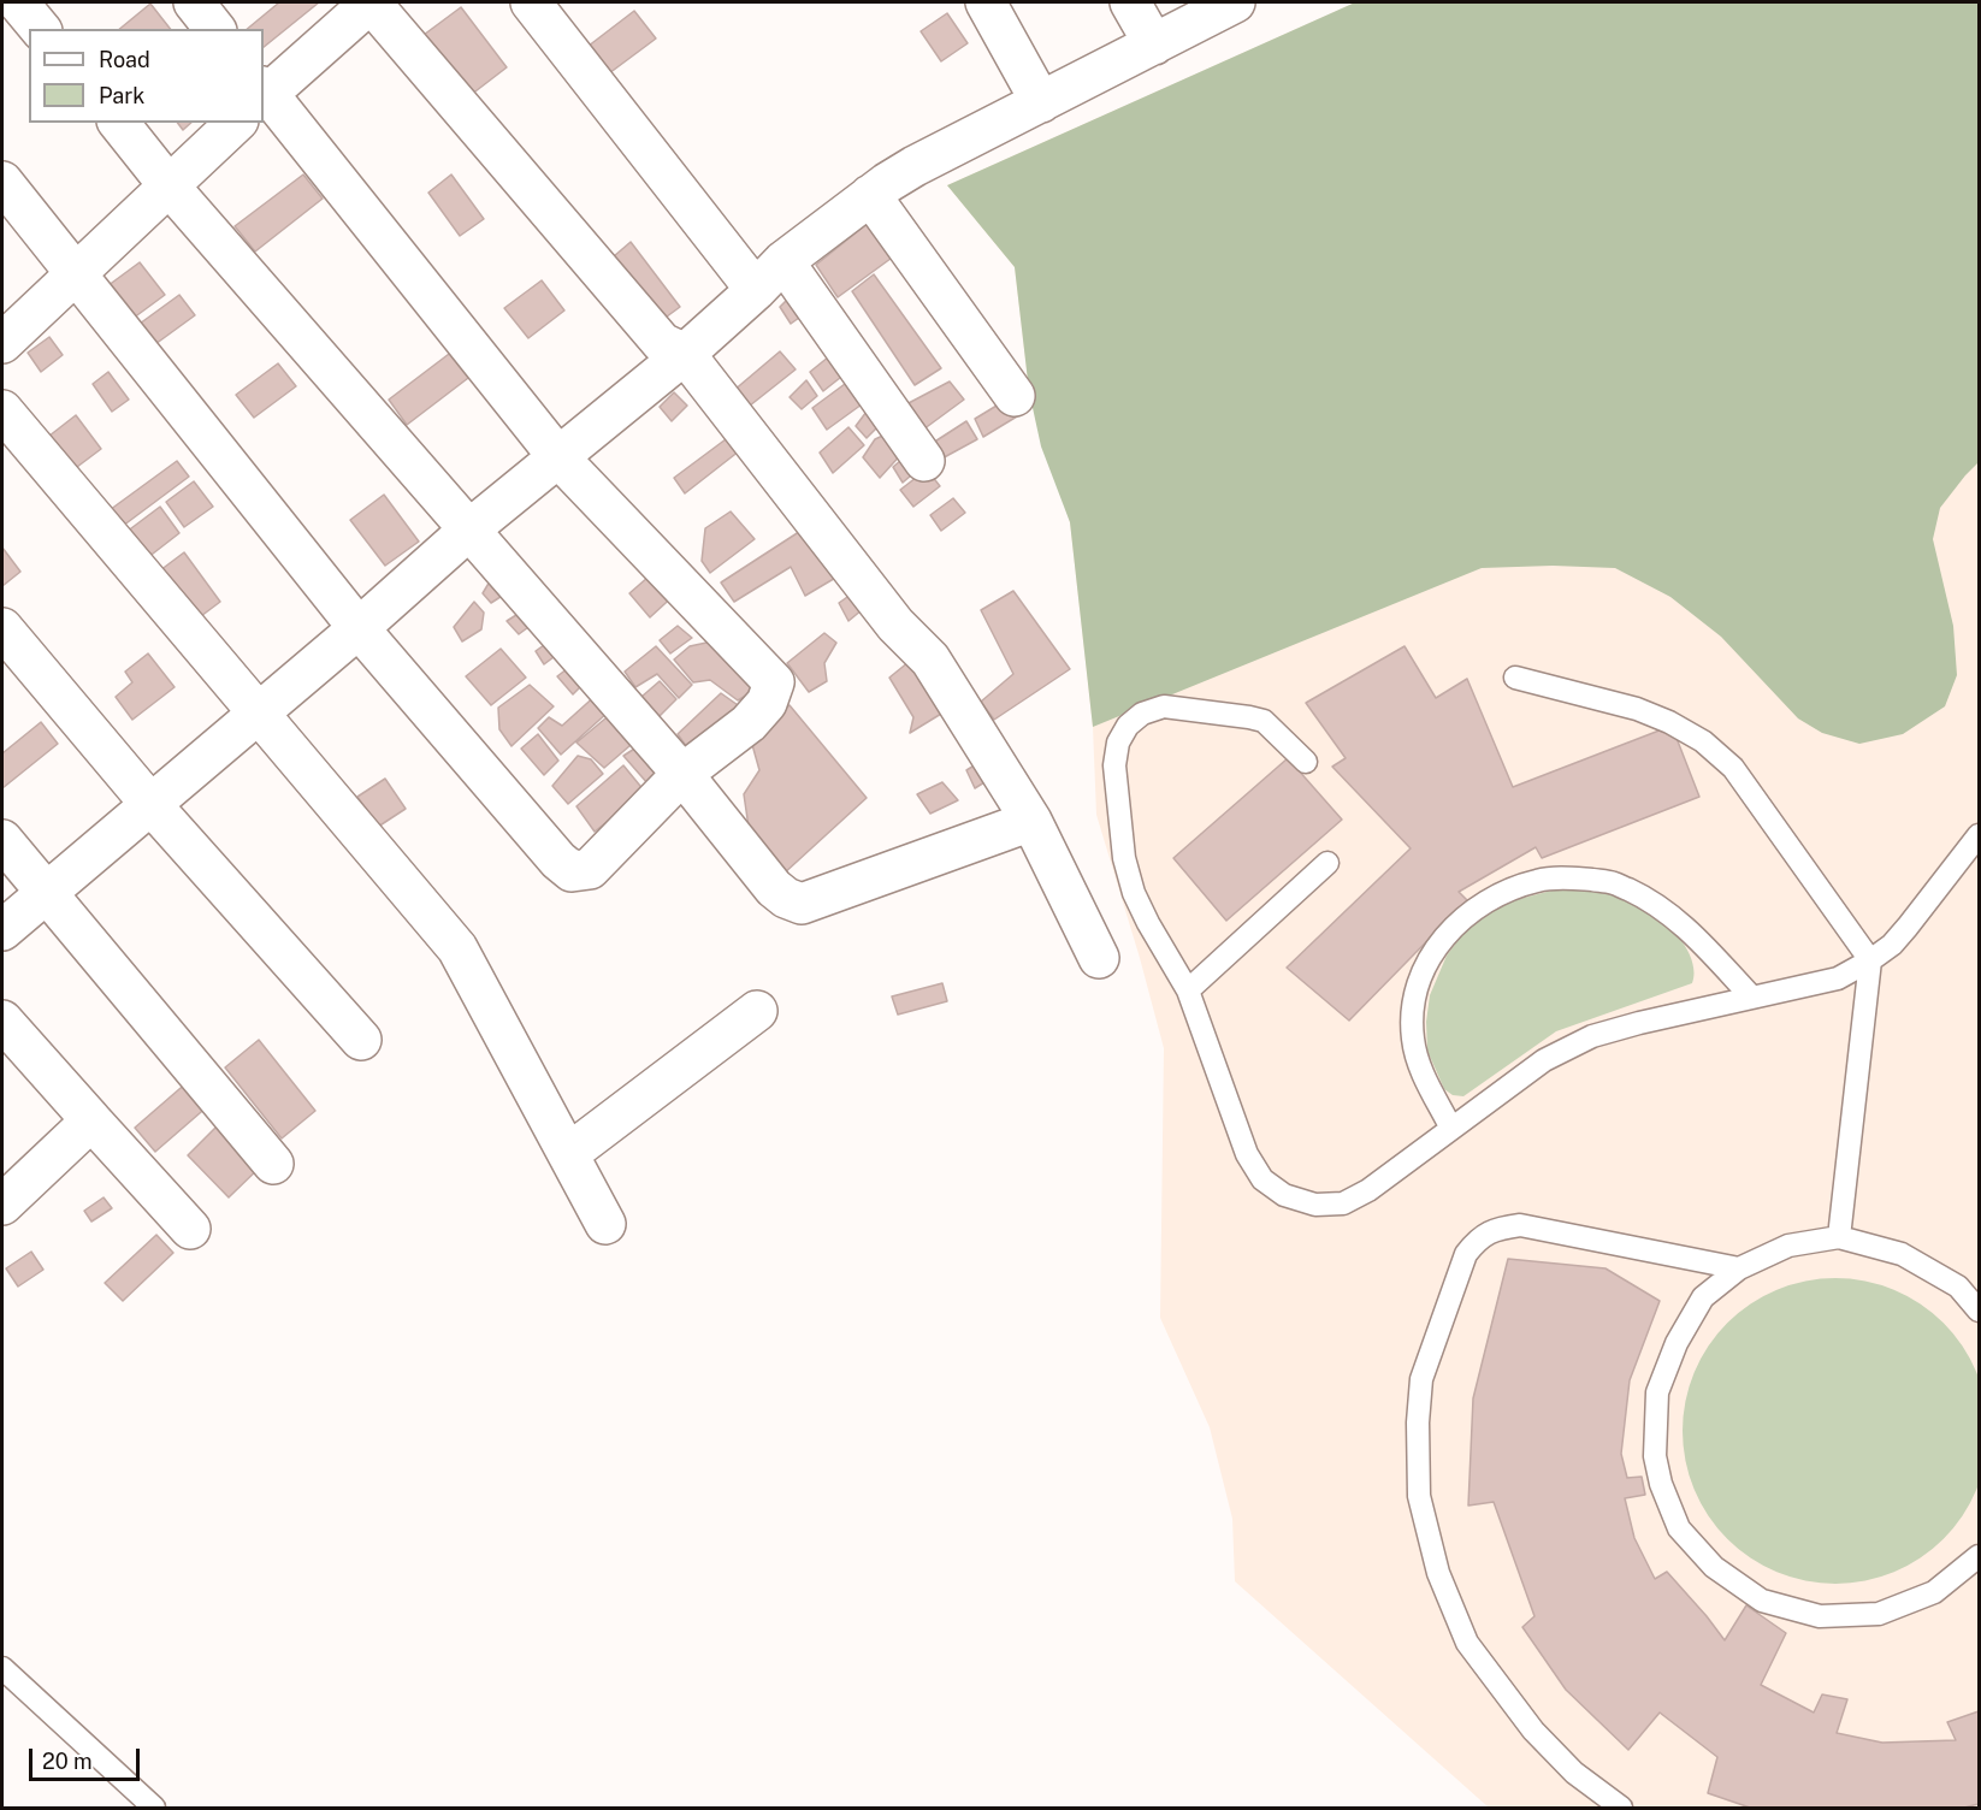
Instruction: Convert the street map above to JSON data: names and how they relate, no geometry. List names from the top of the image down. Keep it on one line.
{"legend":["Road","Park"],"scale_bar":"20 m"}
